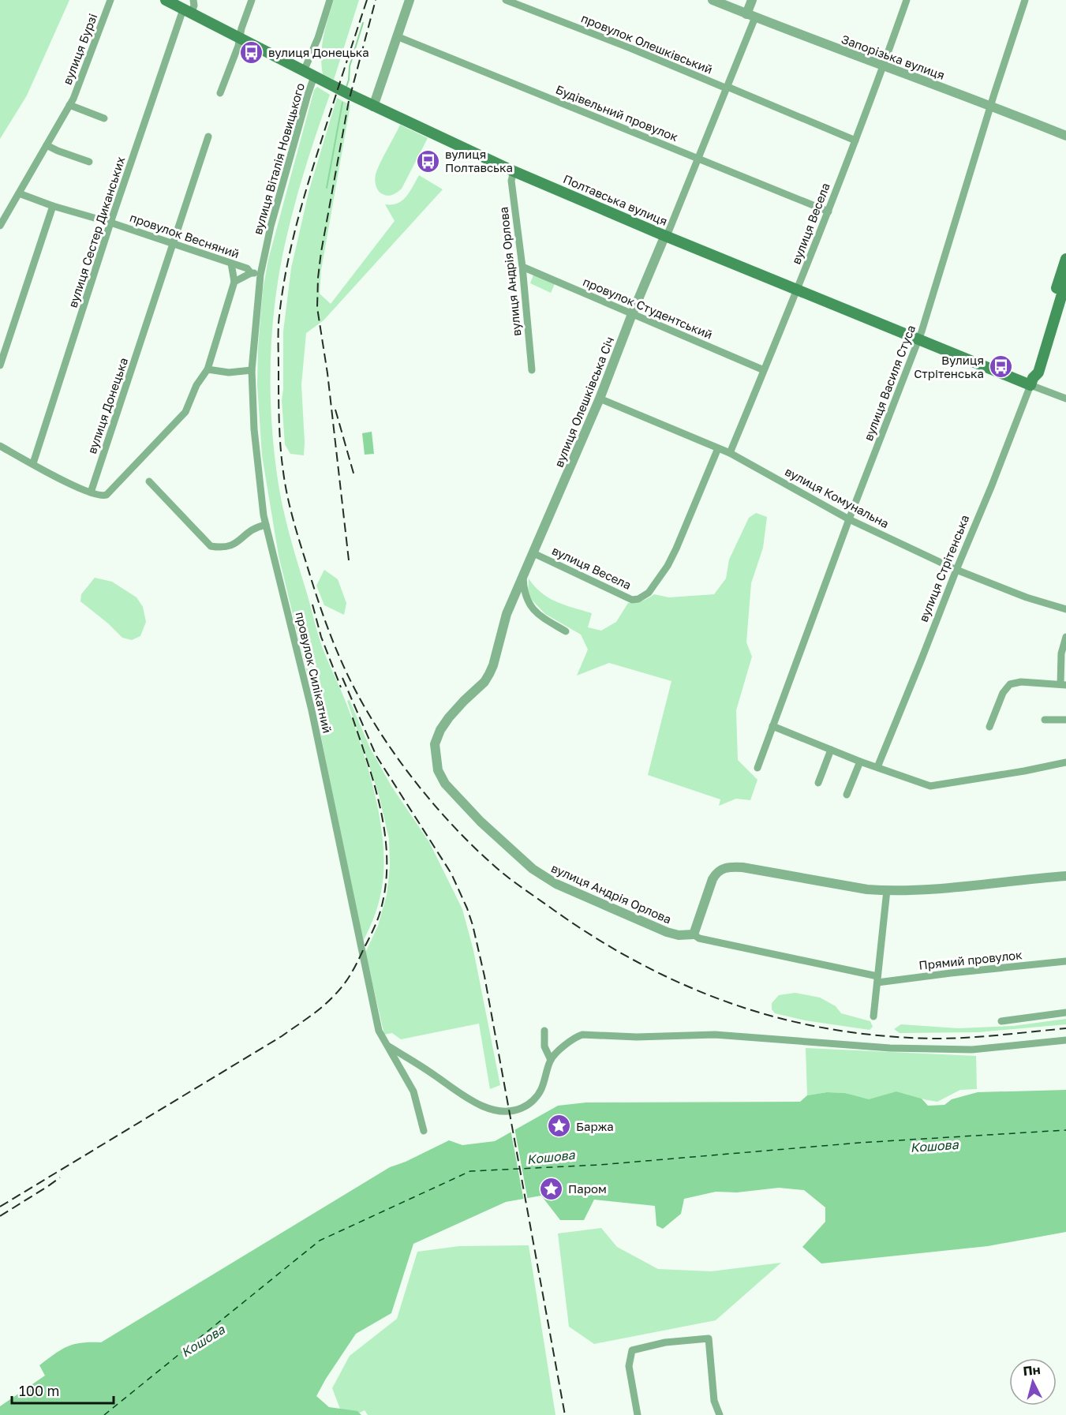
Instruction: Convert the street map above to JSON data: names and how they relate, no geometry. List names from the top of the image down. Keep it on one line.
{"streets":{"main road":["Полтавська вулиця","вулиця Стрітенська"],"street":["провулок Олешківський","вулиця Бурзі","Запорізька вулиця","Будівельний провулок","вулиця Віталія Новицького","вулиця Весела","вулиця Сестер Диканських","провулок Весняний","вулиця Андрія Орлова","провулок Студентський","вулиця Василя Стуса","вулиця Олешківська Січ","вулиця Донецька","вулиця Комунальна","провулок Силікатний","Прямий провулок"]},"crossings":[["провулок Олешківський","вулиця Весела"],["провулок Олешківський","вулиця Олешківська Січ"],["вулиця Бурзі","провулок Весняний"],["Запорізька вулиця","вулиця Весела"],["Запорізька вулиця","вулиця Василя Стуса"],["Запорізька вулиця","вулиця Олешківська Січ"],["Будівельний провулок","вулиця Весела"],["Будівельний провулок","вулиця Олешківська Січ"],["вулиця Віталія Новицького","Полтавська вулиця"],["вулиця Віталія Новицького","провулок Весняний"],["вулиця Віталія Новицького","провулок Силікатний"],["Полтавська вулиця","вулиця Весела"],["Полтавська вулиця","вулиця Сестер Диканських"],["Полтавська вулиця","вулиця Андрія Орлова"],["Полтавська вулиця","вулиця Василя Стуса"],["Полтавська вулиця","вулиця Олешківська Січ"],["Полтавська вулиця","вулиця Стрітенська"],["вулиця Весела","провулок Студентський"],["вулиця Весела","вулиця Олешківська Січ"],["вулиця Весела","вулиця Комунальна"],["вулиця Сестер Диканських","провулок Весняний"],["провулок Весняний","вулиця Донецька"],["провулок Весняний","провулок Силікатний"],["вулиця Андрія Орлова","провулок Студентський"],["вулиця Андрія Орлова","вулиця Олешківська Січ"],["вулиця Андрія Орлова","Прямий провулок"],["провулок Студентський","вулиця Олешківська Січ"],["вулиця Василя Стуса","вулиця Комунальна"],["вулиця Олешківська Січ","вулиця Комунальна"],["вулиця Комунальна","вулиця Стрітенська"]],"water":["Кошова"],"places":{"bus stop":["вулиця Донецька","вулиця Полтавська","Вулиця Стрітенська"],"place":["Баржа","Паром"]},"scale_bar":"100 m","north":"top"}
